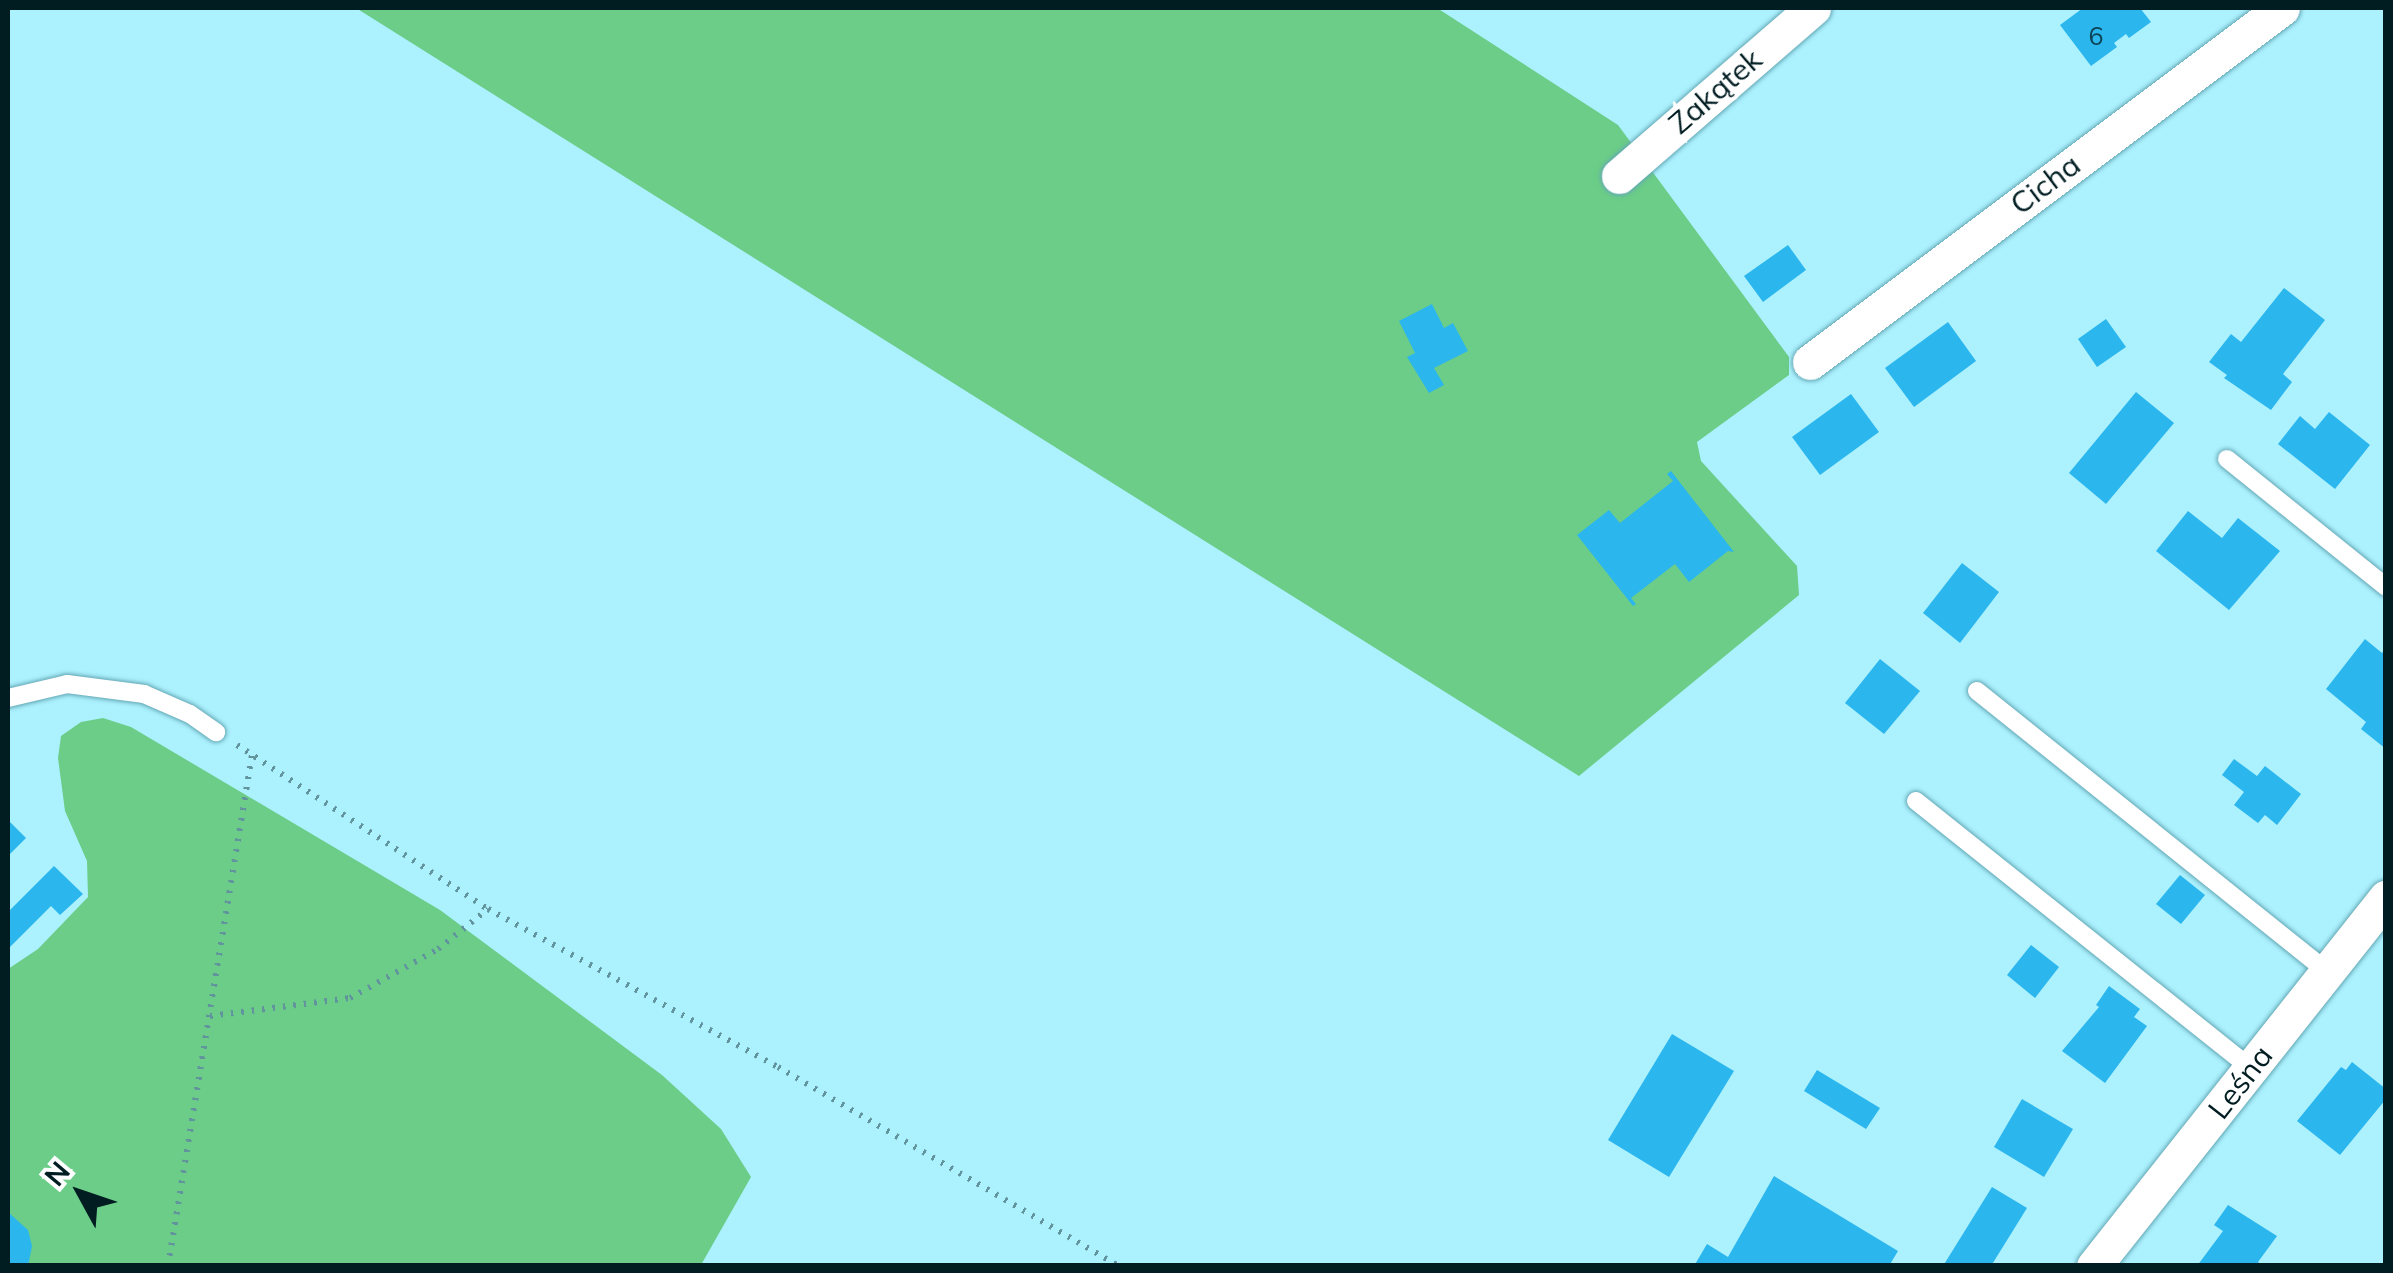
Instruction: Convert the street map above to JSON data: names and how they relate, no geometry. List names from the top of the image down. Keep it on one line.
{"streets":{"street":["Zakątek","Cicha","Leśna"]},"house_numbers":["6"],"north":"top left"}
